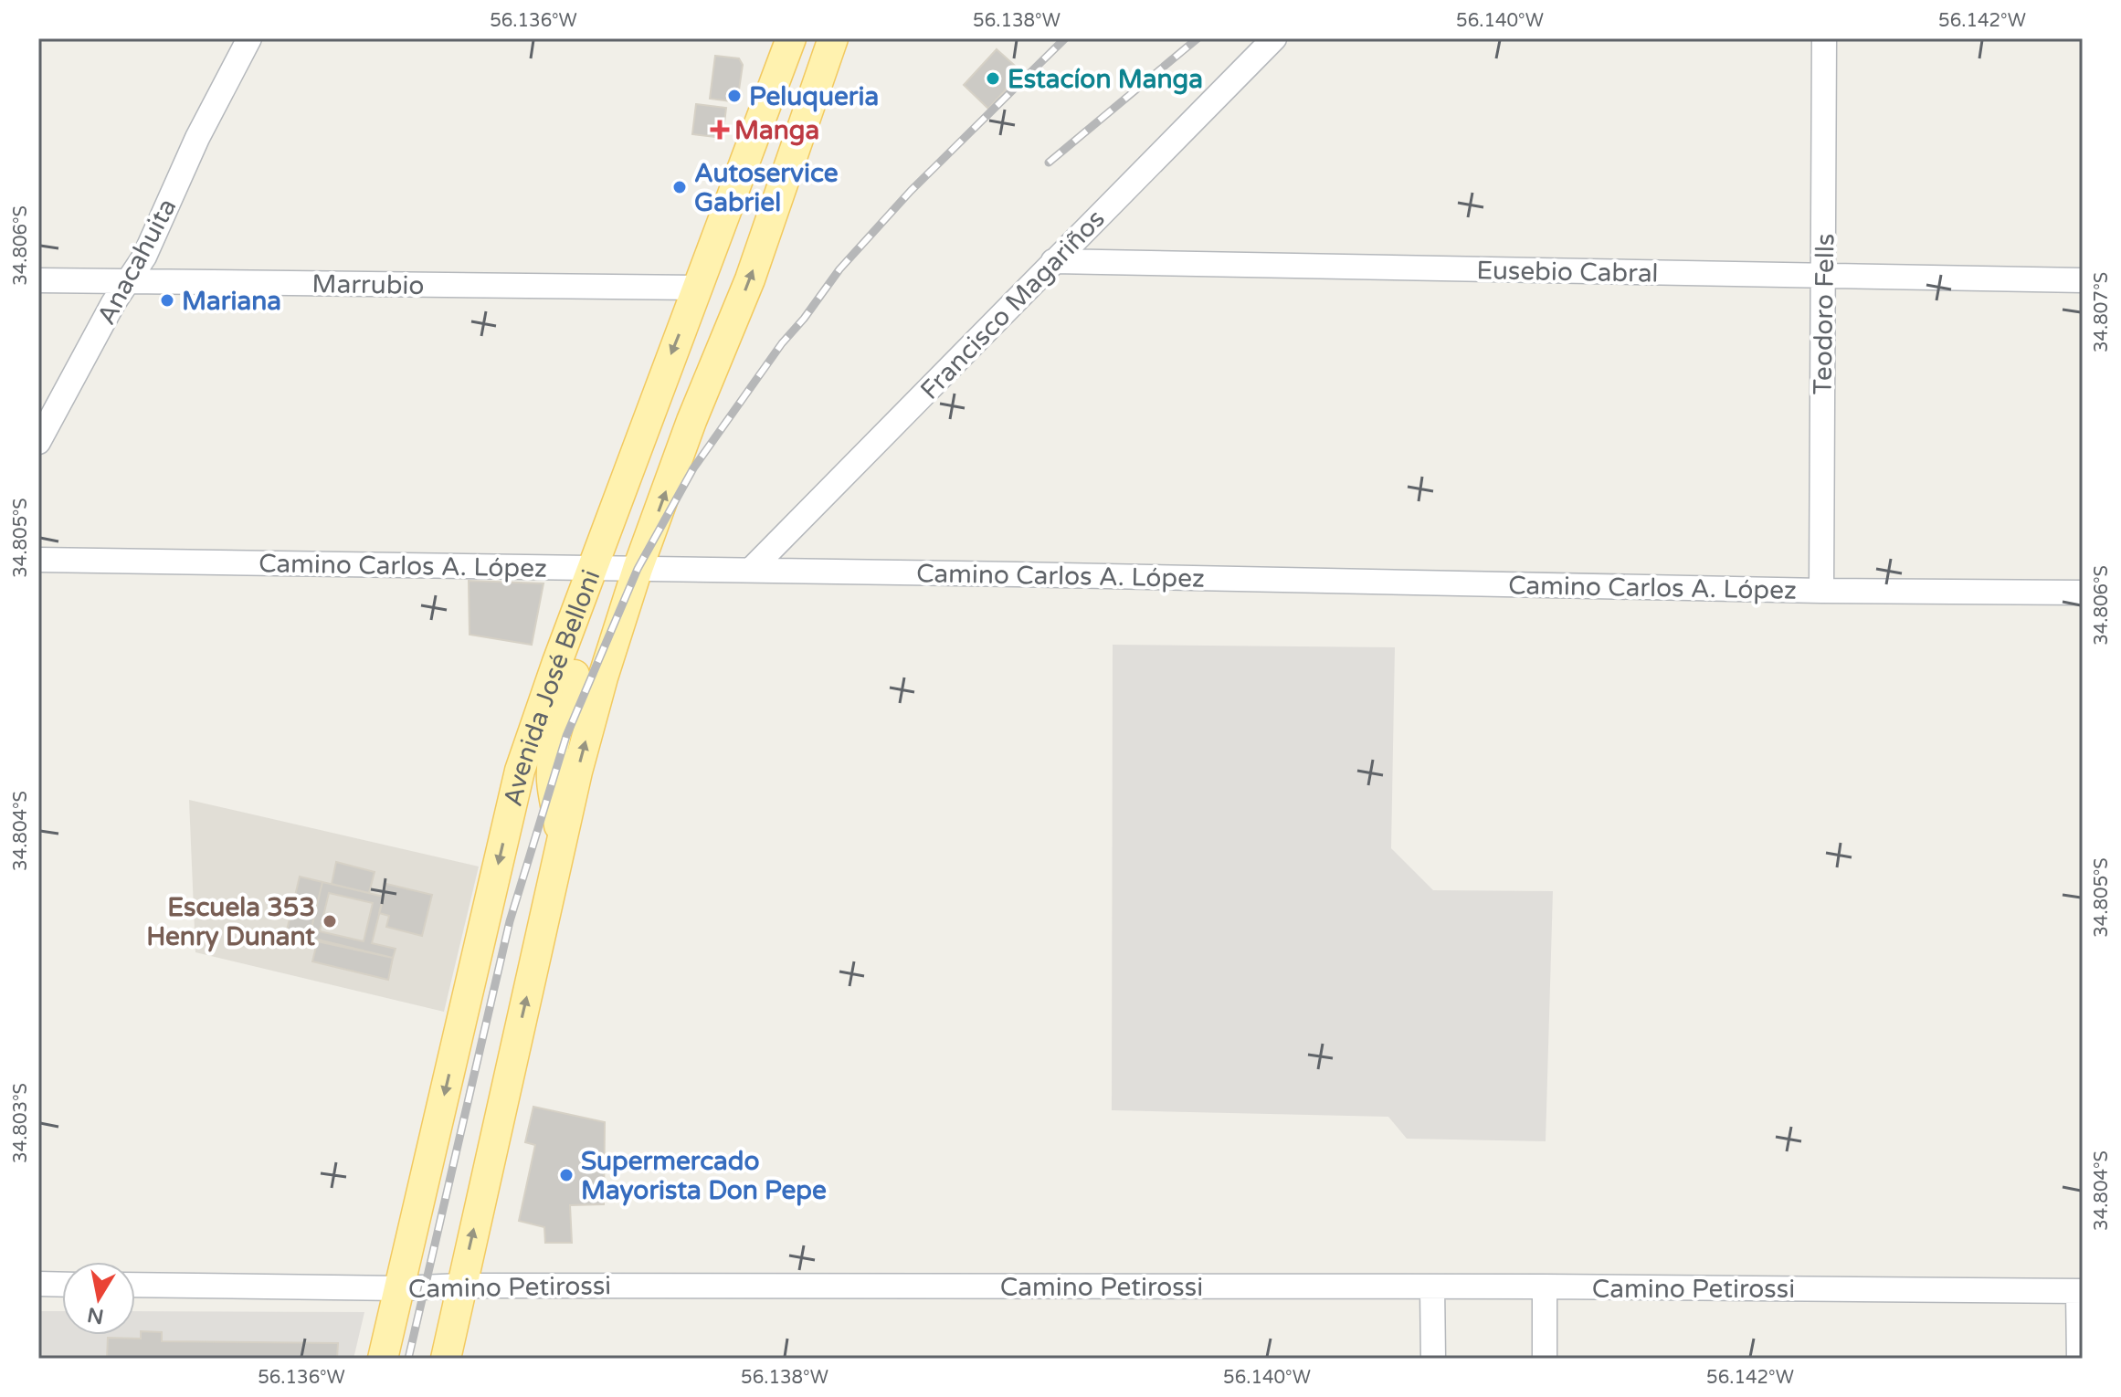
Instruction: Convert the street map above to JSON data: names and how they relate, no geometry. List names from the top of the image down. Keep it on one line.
{"streets":{"main road":["Avenida José Belloni"],"street":["Anacahuita","Eusebio Cabral","Marrubio","Francisco Magariños","Teodoro Fells","Camino Carlos A. López","Camino Petirossi"]},"crossings":[["Anacahuita","Marrubio"],["Eusebio Cabral","Francisco Magariños"],["Eusebio Cabral","Teodoro Fells"],["Marrubio","Avenida José Belloni"],["Francisco Magariños","Camino Carlos A. López"],["Teodoro Fells","Camino Carlos A. López"],["Camino Carlos A. López","Avenida José Belloni"],["Avenida José Belloni","Camino Petirossi"]],"places":{"other":["Estacíon Manga","Peluqueria","Autoservice Gabriel","Mariana","Escuela 353 Henry Dunant","Supermercado Mayorista Don Pepe"],"health":["Manga"]},"north":"bottom","coordinates":["56.136°W","56.138°W","56.140°W","56.142°W","34.806°S","34.807°S","34.805°S","34.804°S","34.803°S"]}
